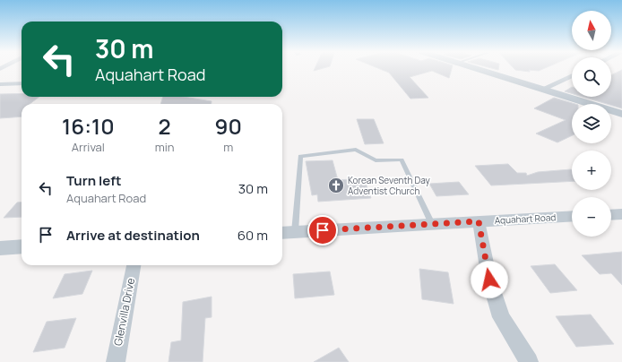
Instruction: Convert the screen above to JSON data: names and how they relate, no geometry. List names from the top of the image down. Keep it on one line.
{"streets":{"street":["Aquahart Road","Glenvilla Drive"]},"places":{"church":["Korean Seventh Day Adventist Church"]},"north":"top","page":{"map_buttons":["+","−"],"turn":["30 m","Aquahart Road"],"eta":["16:10","Arrival","2","min","90","m"],"list":[{"name":"Turn left","note":"Aquahart Road","value":"30 m"},{"name":"Arrive at destination","value":"60 m"}]}}
